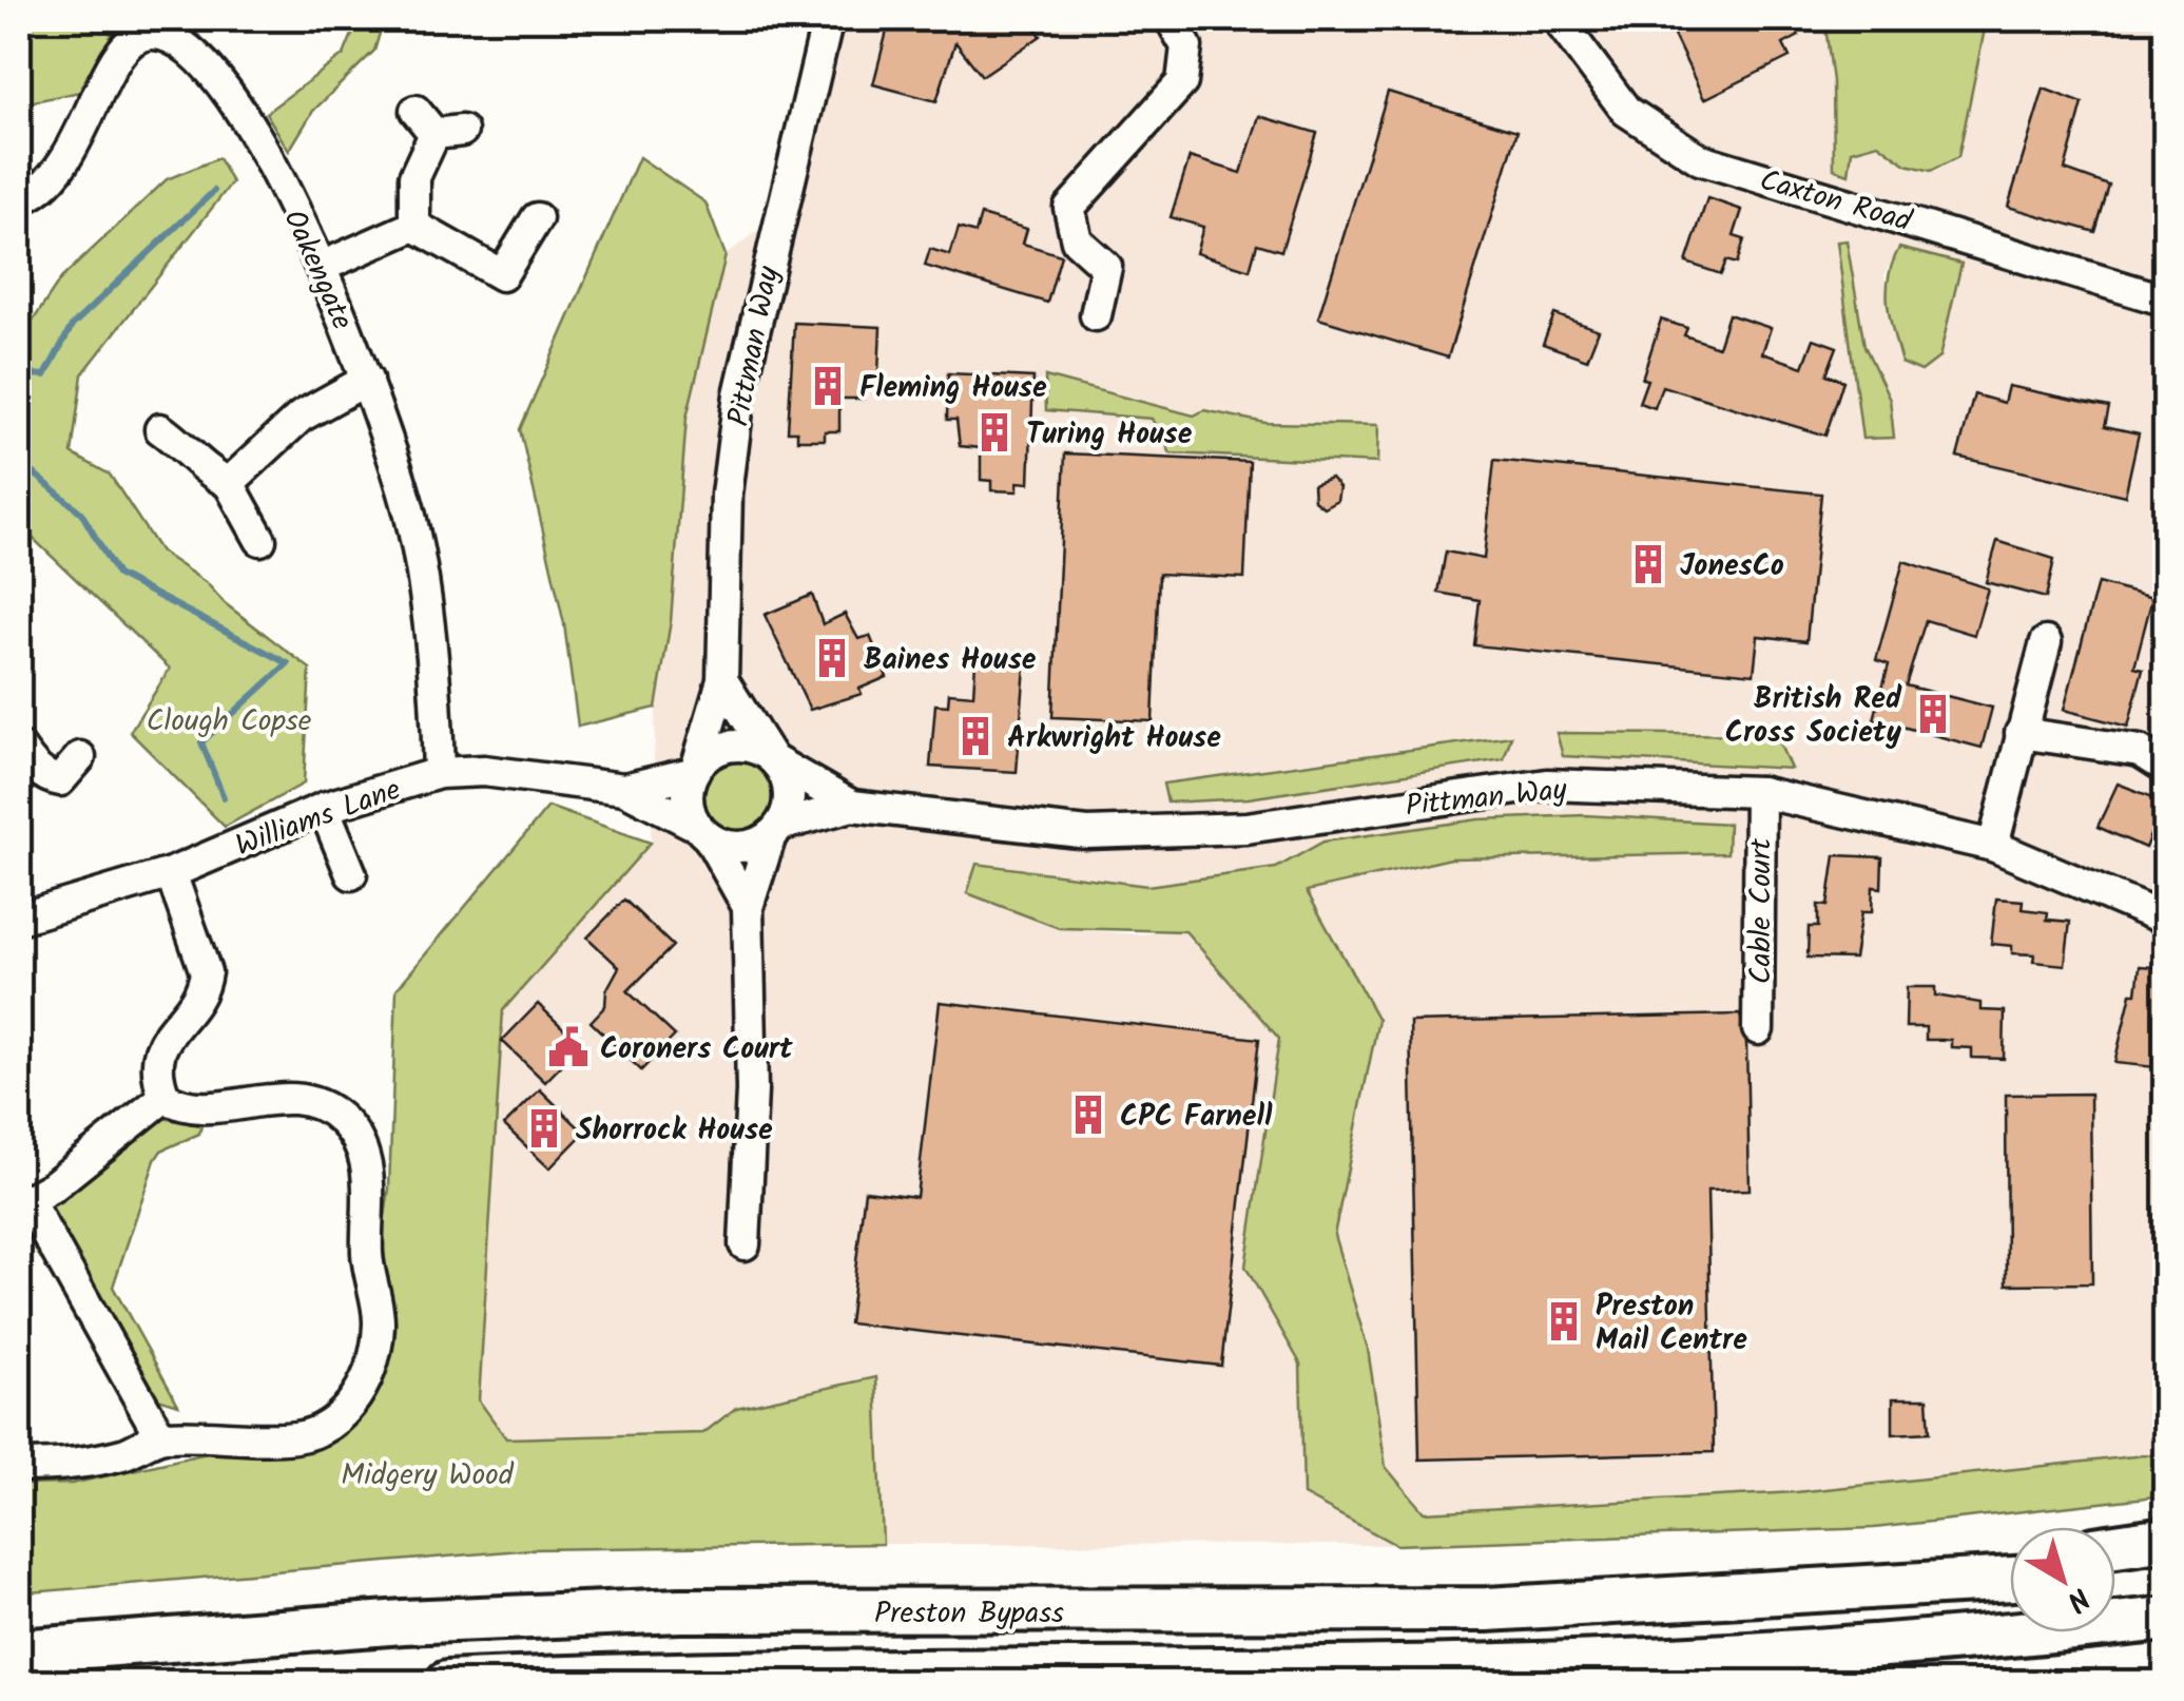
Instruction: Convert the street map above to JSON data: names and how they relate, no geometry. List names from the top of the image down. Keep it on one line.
{"streets":{"highway":["Preston Bypass"],"street":["Caxton Road","Oakengate","Pittman Way","Williams Lane","Cable Court"]},"crossings":[["Oakengate","Williams Lane"],["Pittman Way","Williams Lane"],["Pittman Way","Cable Court"]],"parks":["Clough Copse","Midgery Wood"],"places":{"building":["Fleming House","Turing House","JonesCo","Baines House","British Red Cross Society","Arkwright House","CPC Farnell","Shorrock House","Preston Mail Centre"],"public building":["Coroners Court"]},"north":"bottom right"}
